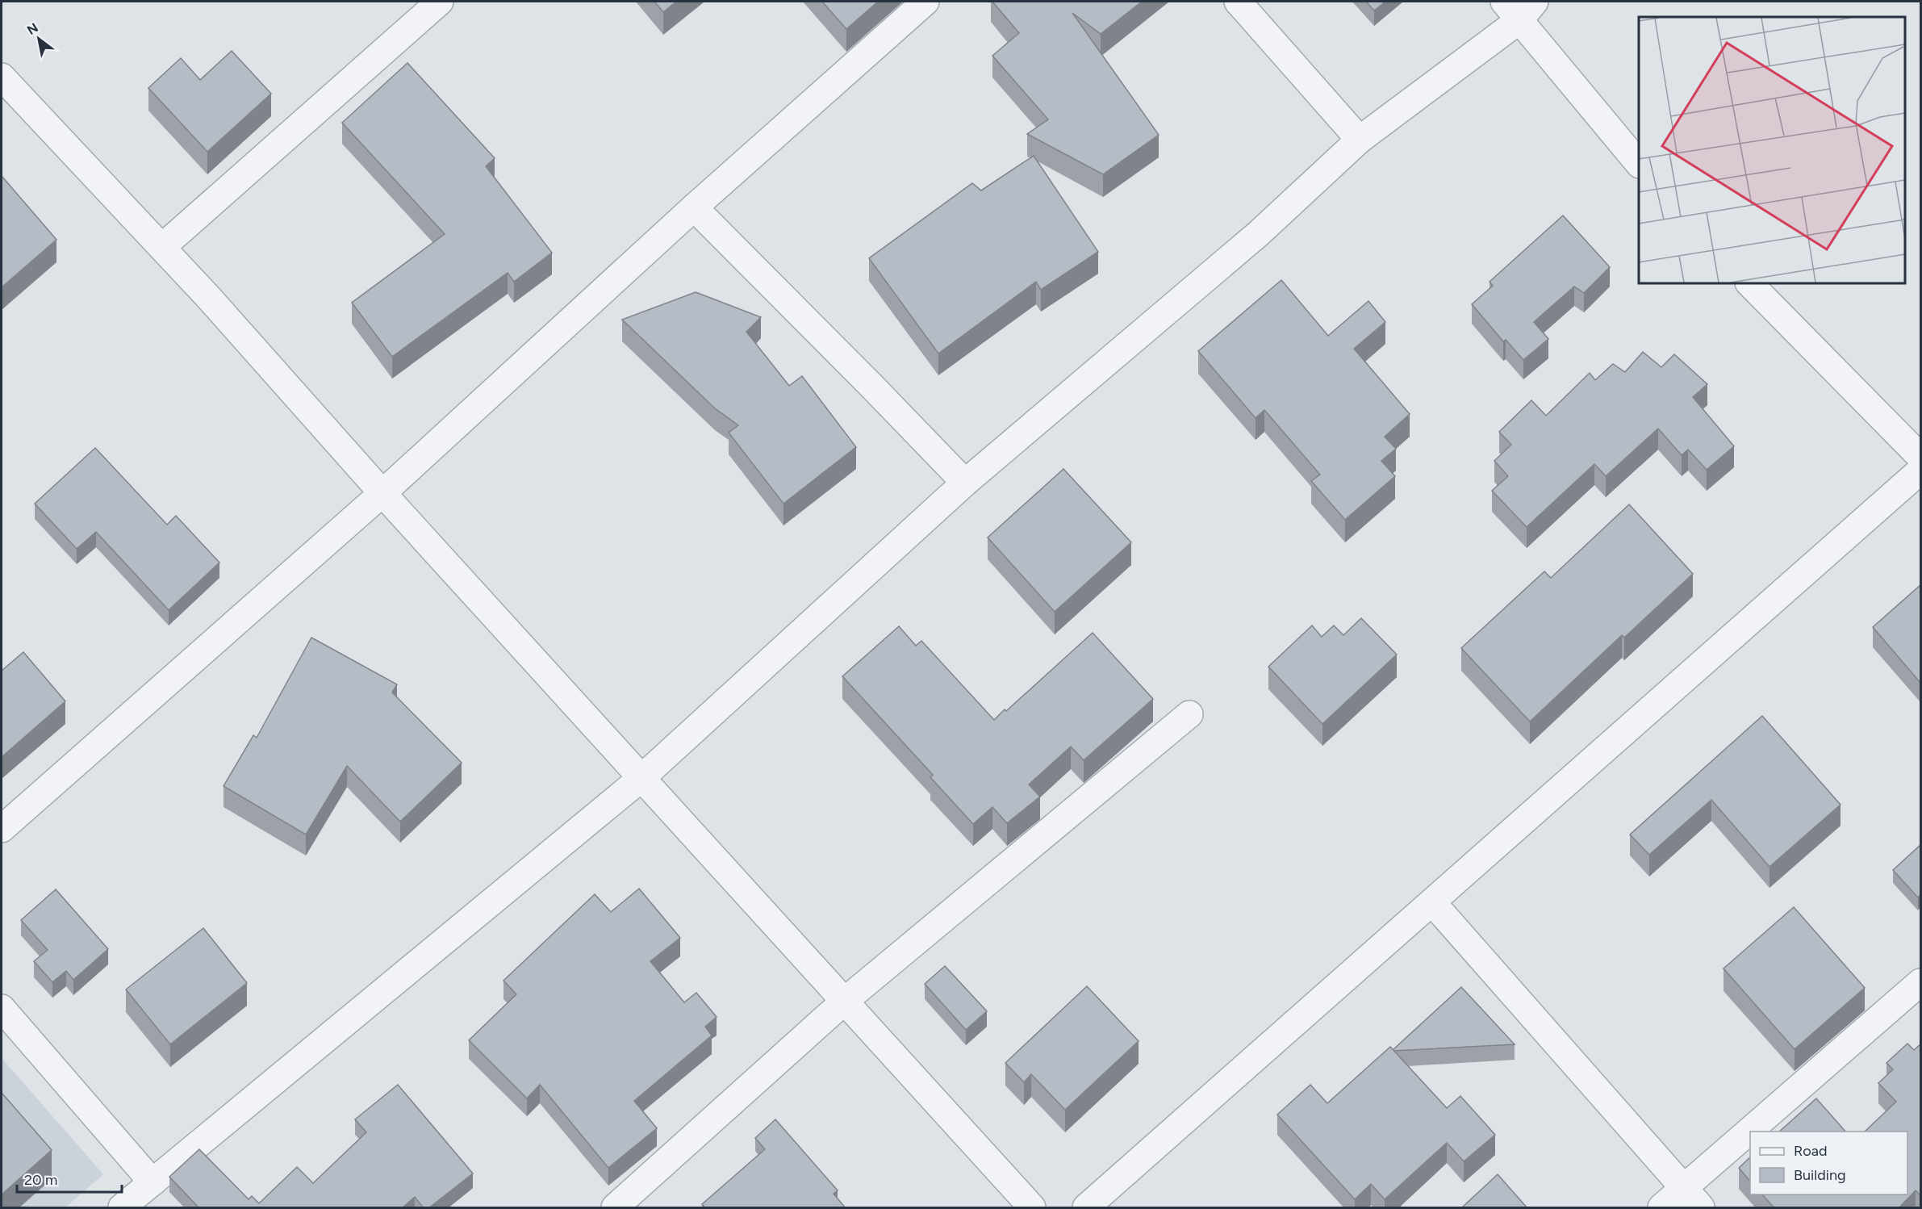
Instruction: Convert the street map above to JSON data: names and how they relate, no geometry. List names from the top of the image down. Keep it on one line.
{"legend":["Road","Building"],"scale_bar":"20 m","north":"top left"}
